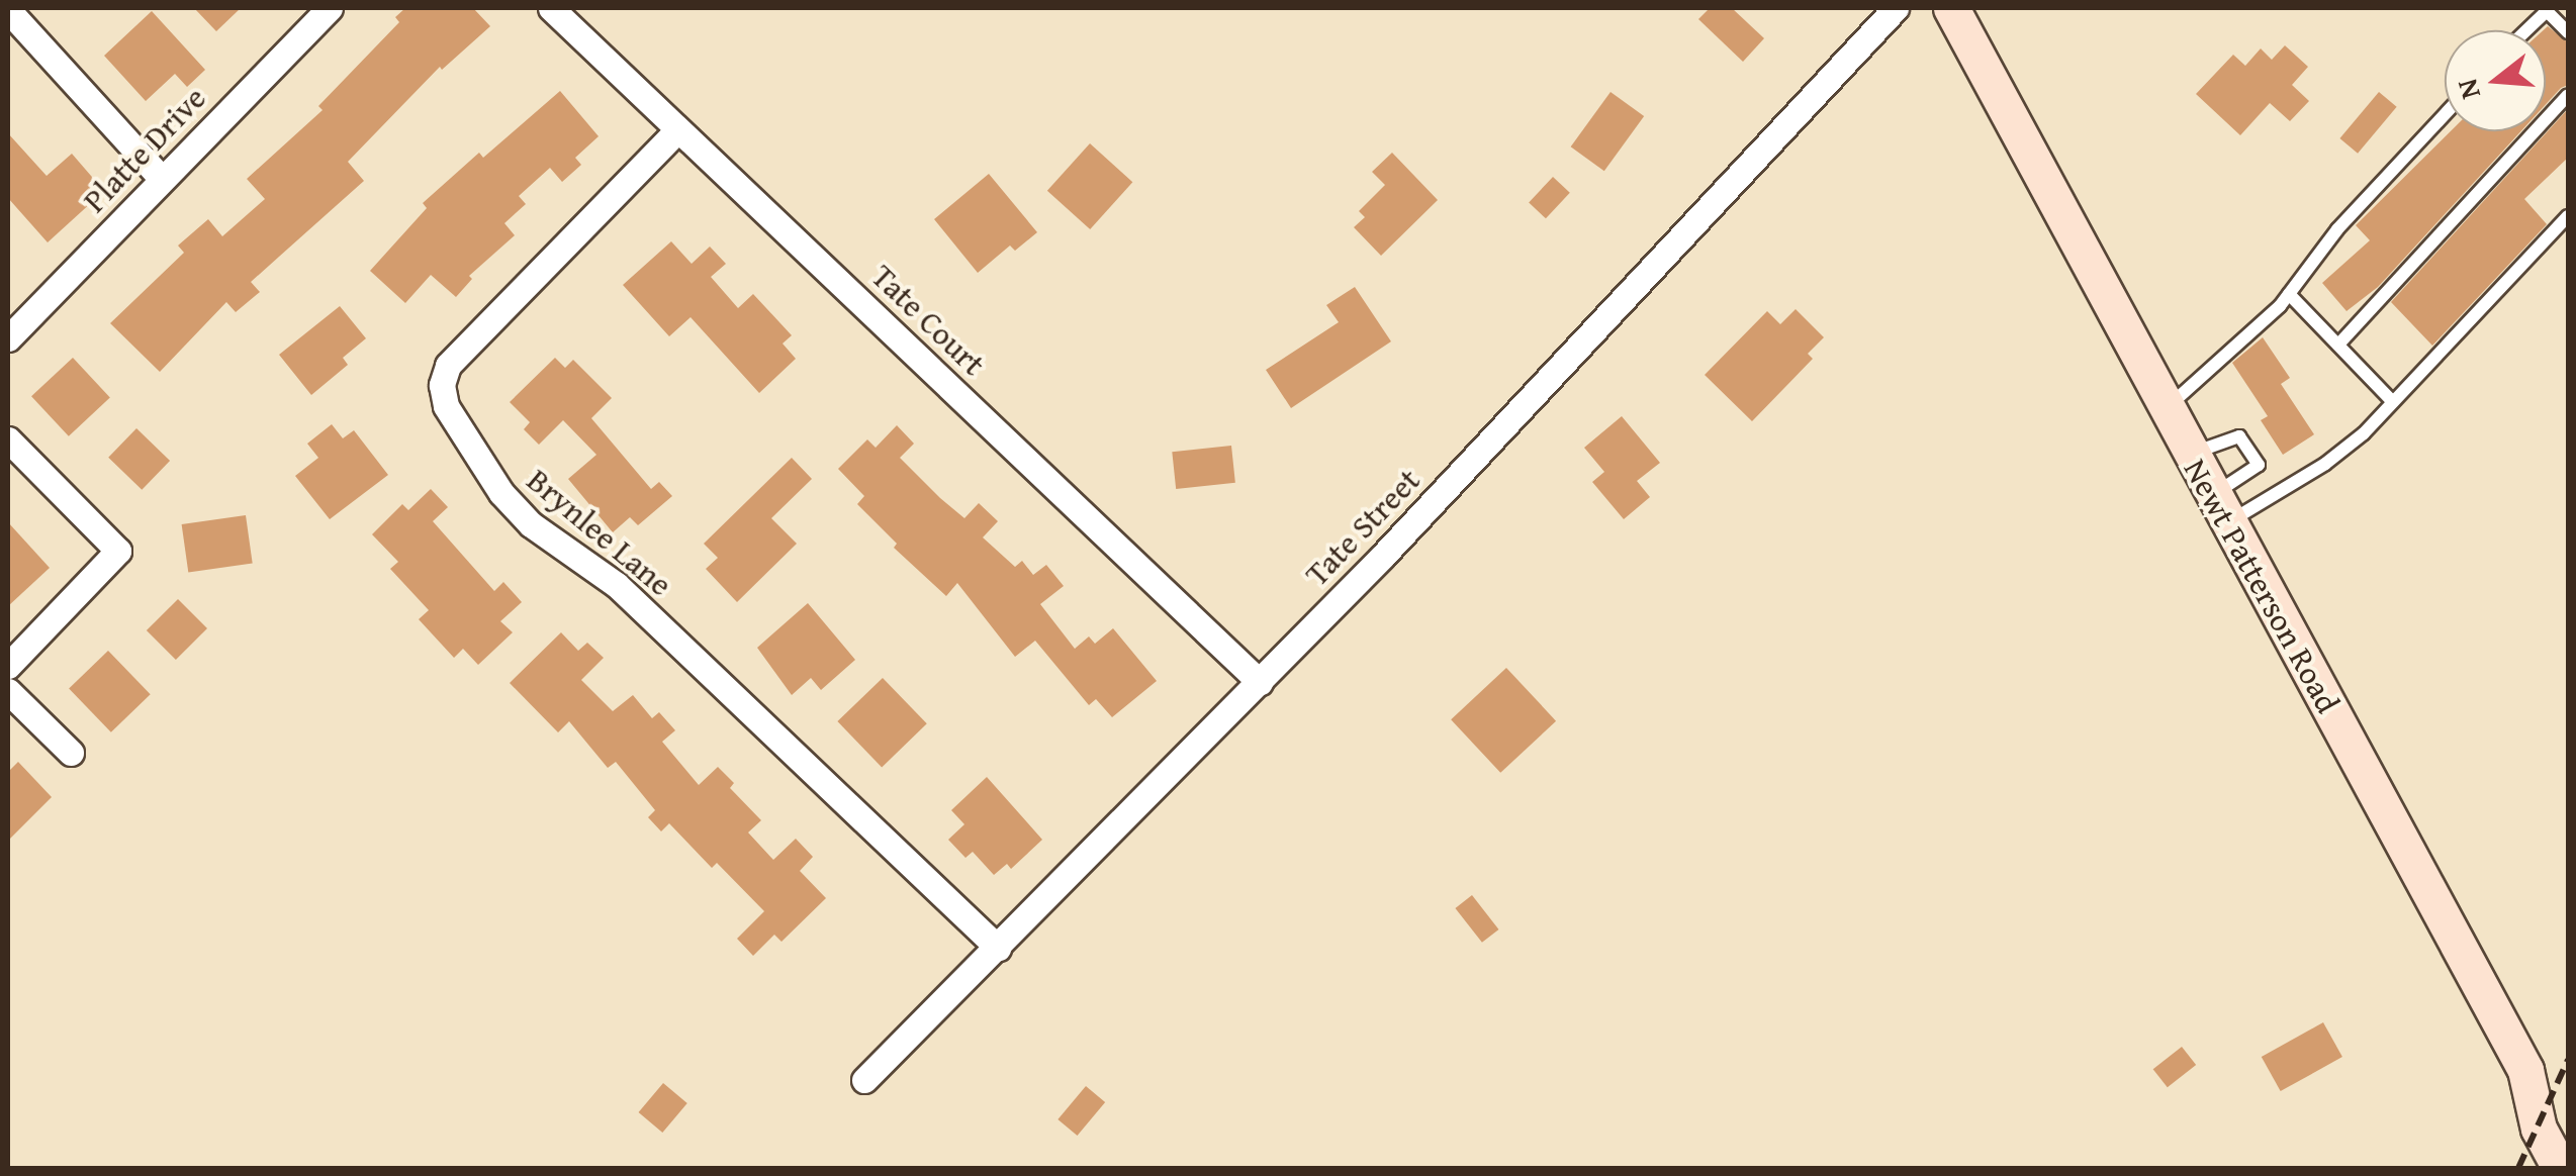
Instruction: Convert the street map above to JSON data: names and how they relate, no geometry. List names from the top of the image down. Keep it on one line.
{"streets":{"street":["Platte Drive","Tate Court","Tate Street","Brynlee Lane","Newt Patterson Road"]},"crossings":[["Tate Court","Tate Street"],["Tate Court","Brynlee Lane"],["Tate Street","Brynlee Lane"]],"north":"left"}
